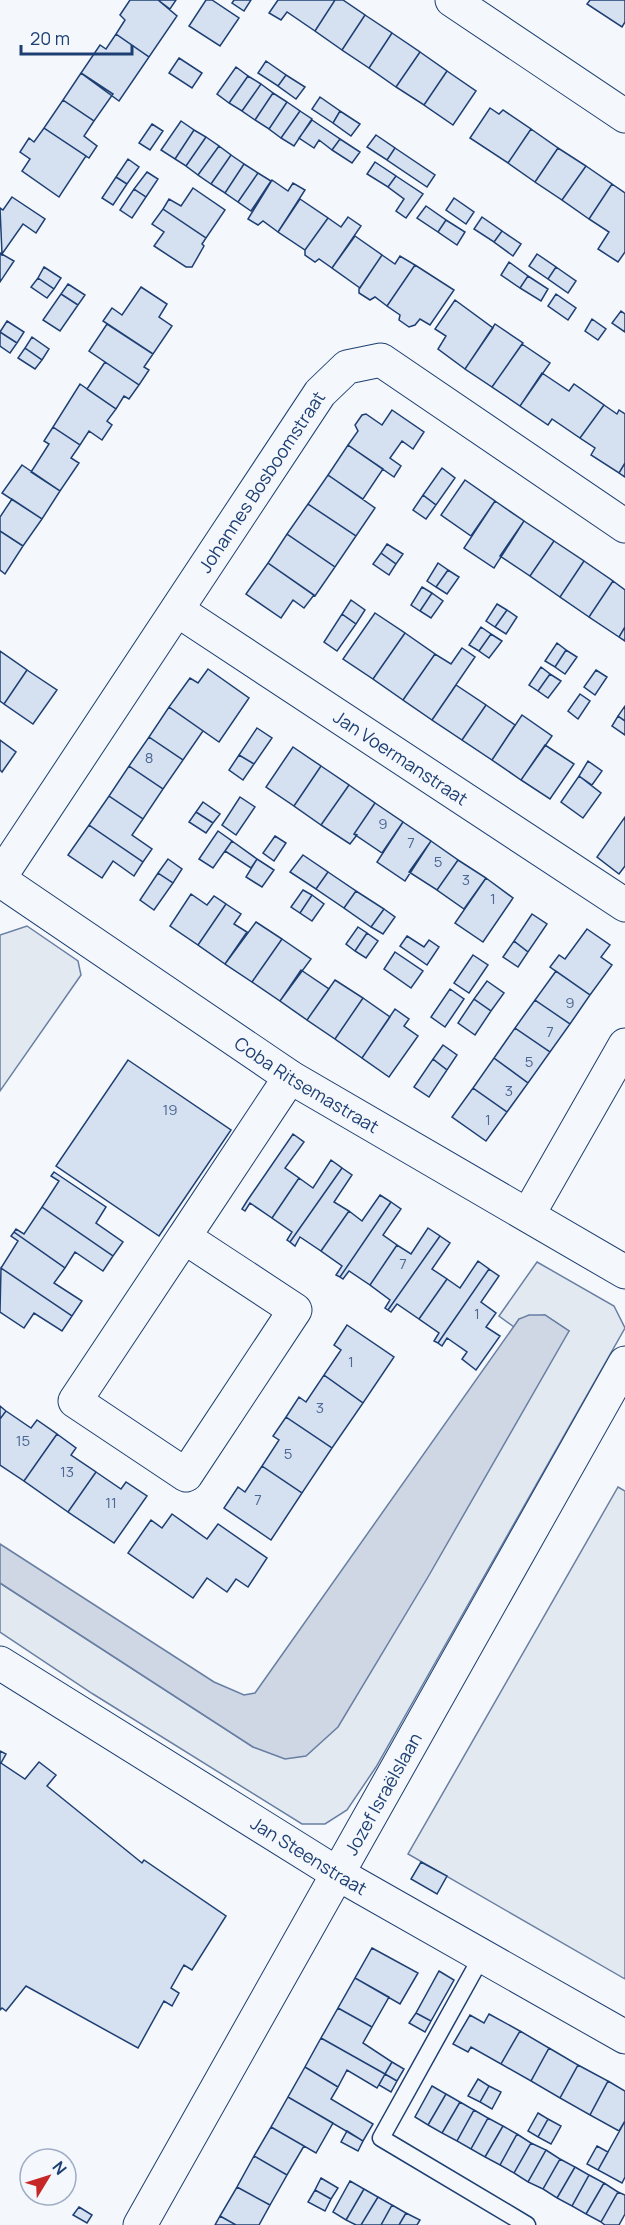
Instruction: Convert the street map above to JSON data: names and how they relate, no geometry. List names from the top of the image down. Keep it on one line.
{"streets":{"street":["Johannes Bosboomstraat","Jan Voermanstraat","Coba Ritsemastraat","Jozef Israëlslaan","Jan Steenstraat"]},"crossings":[["Johannes Bosboomstraat","Jan Voermanstraat"],["Johannes Bosboomstraat","Coba Ritsemastraat"],["Jozef Israëlslaan","Jan Steenstraat"]],"house_numbers":["8","9","7","5","3","1","9","7","5","3","19","1","7","1","1","3","15","5","13","7","11"],"scale_bar":"20 m","north":"top right"}
